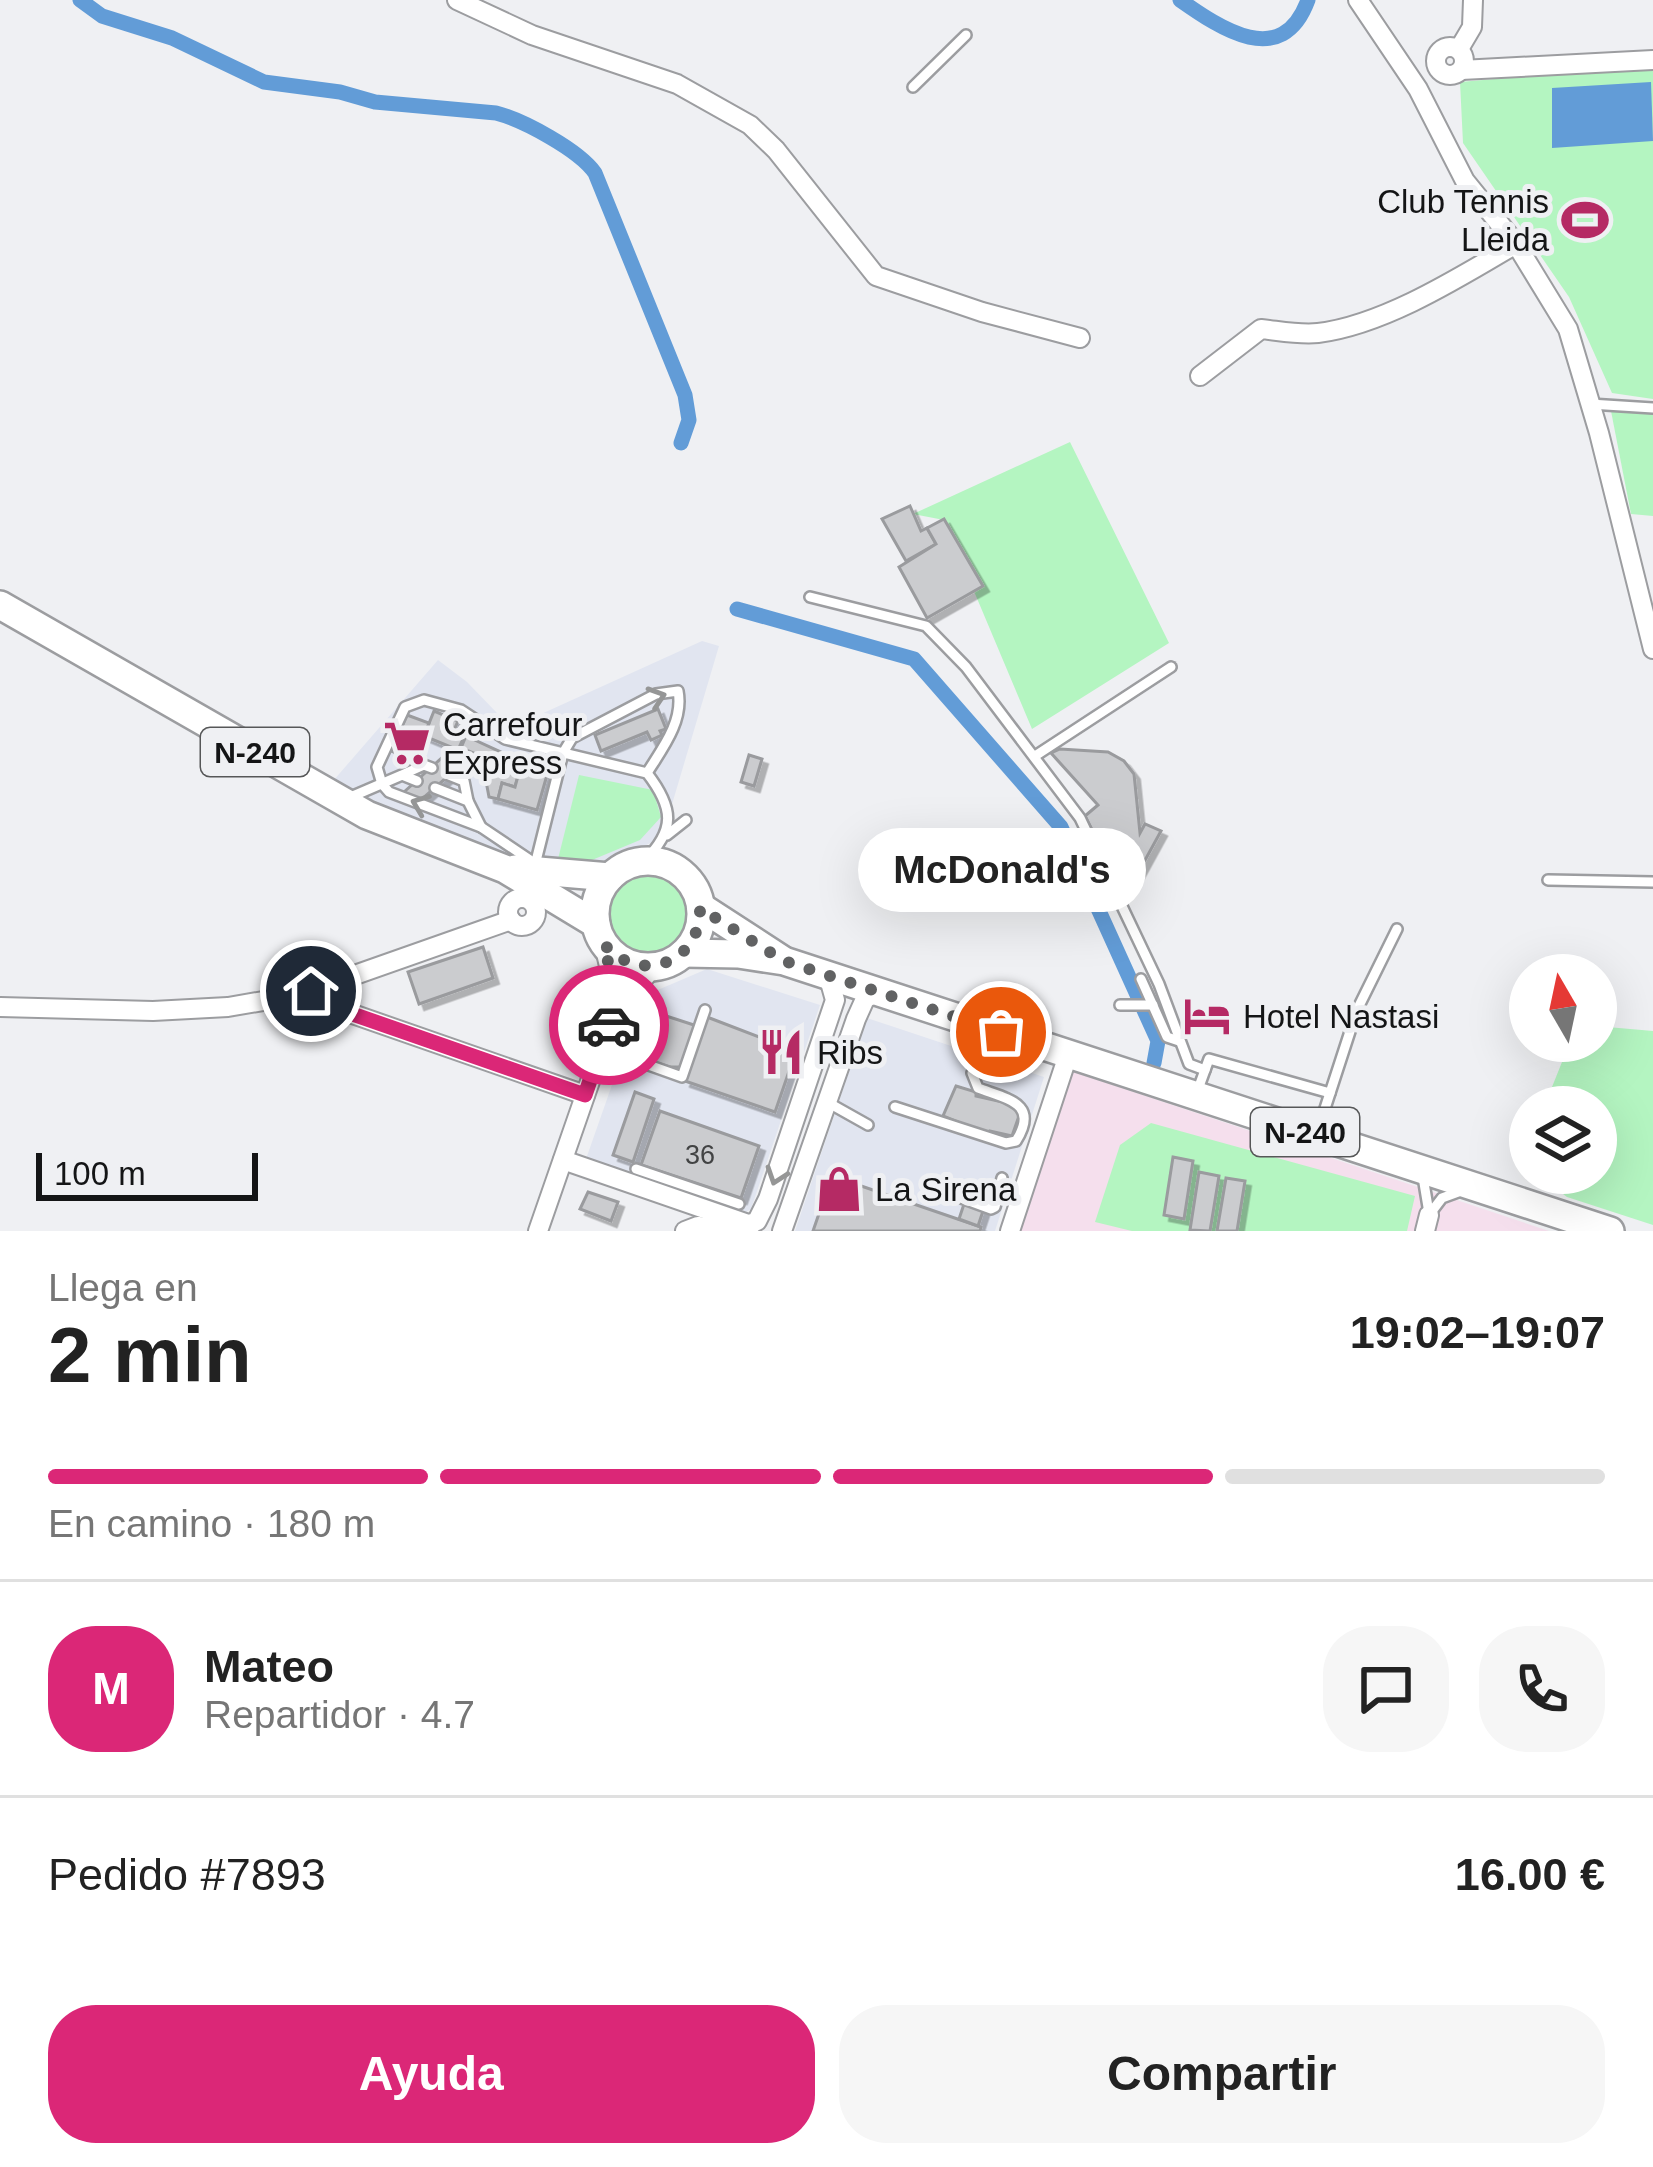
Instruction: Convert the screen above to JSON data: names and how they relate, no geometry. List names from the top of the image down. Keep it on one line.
{"streets":{"main road":["N-240"]},"places":{"sports":["Club Tennis Lleida"],"supermarket":["Carrefour Express"],"hotel":["Hotel Nastasi"],"other":["McDonald's"],"restaurant":["Ribs"],"shop":["La Sirena"]},"house_numbers":["36"],"scale_bar":"100 m","north":"top","page":{"bubble":"McDonald's","scale":"100 m","heading":["2 min","Llega en","19:02–19:07"],"panel":["Mateo","Repartidor · 4.7","Pedido #7893","16.00 €"],"bar":"En camino · 180 m","round":"M","buttons":["Ayuda","Compartir"]}}
